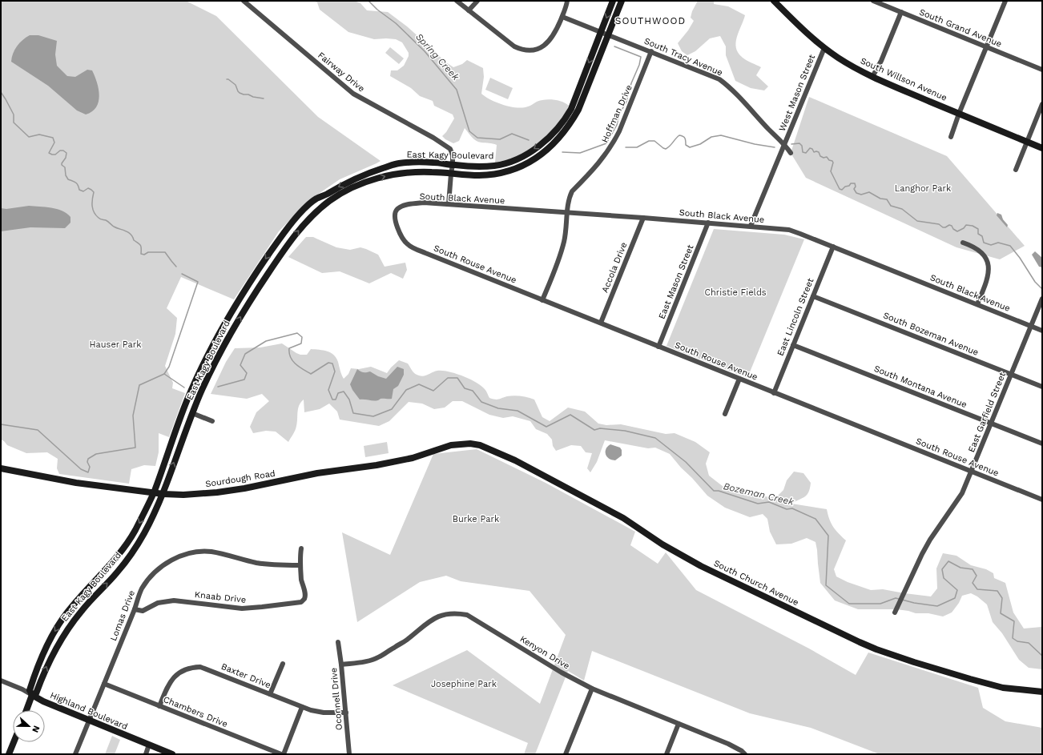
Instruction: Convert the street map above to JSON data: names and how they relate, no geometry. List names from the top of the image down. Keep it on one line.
{"streets":{"main road":["South Willson Avenue","East Kagy Boulevard","Sourdough Road","South Church Avenue","Highland Boulevard"],"street":["South Grand Avenue","South Tracy Avenue","Fairway Drive","West Mason Street","Hoffman Drive","South Black Avenue","South Rouse Avenue","Accola Drive","East Mason Street","East Lincoln Street","South Bozeman Avenue","South Montana Avenue","East Garfield Street","Knaab Drive","Lomas Drive","Kenyon Drive","Baxter Drive","Oconnell Drive","Chambers Drive"]},"crossings":[["South Tracy Avenue","West Mason Street"],["South Tracy Avenue","Hoffman Drive"],["South Tracy Avenue","East Kagy Boulevard"],["Fairway Drive","East Kagy Boulevard"],["Fairway Drive","South Black Avenue"],["South Willson Avenue","West Mason Street"],["Hoffman Drive","South Black Avenue"],["Hoffman Drive","South Rouse Avenue"],["East Kagy Boulevard","Sourdough Road"],["East Kagy Boulevard","Highland Boulevard"],["South Black Avenue","South Rouse Avenue"],["South Black Avenue","Accola Drive"],["South Black Avenue","East Mason Street"],["South Black Avenue","East Lincoln Street"],["South Black Avenue","East Garfield Street"],["South Rouse Avenue","Accola Drive"],["South Rouse Avenue","East Mason Street"],["South Rouse Avenue","East Lincoln Street"],["South Rouse Avenue","East Garfield Street"],["East Lincoln Street","South Bozeman Avenue"],["East Lincoln Street","South Montana Avenue"],["South Bozeman Avenue","East Garfield Street"],["South Montana Avenue","East Garfield Street"],["Sourdough Road","South Church Avenue"],["Knaab Drive","Lomas Drive"],["Lomas Drive","Highland Boulevard"],["Lomas Drive","Chambers Drive"],["Kenyon Drive","Oconnell Drive"],["Baxter Drive","Oconnell Drive"],["Baxter Drive","Chambers Drive"]],"districts":["SOUTHWOOD"],"water":["Spring Creek","Bozeman Creek"],"parks":["Langhor Park","Christie Fields","Hauser Park","Burke Park","Josephine Park"],"north":"right"}
